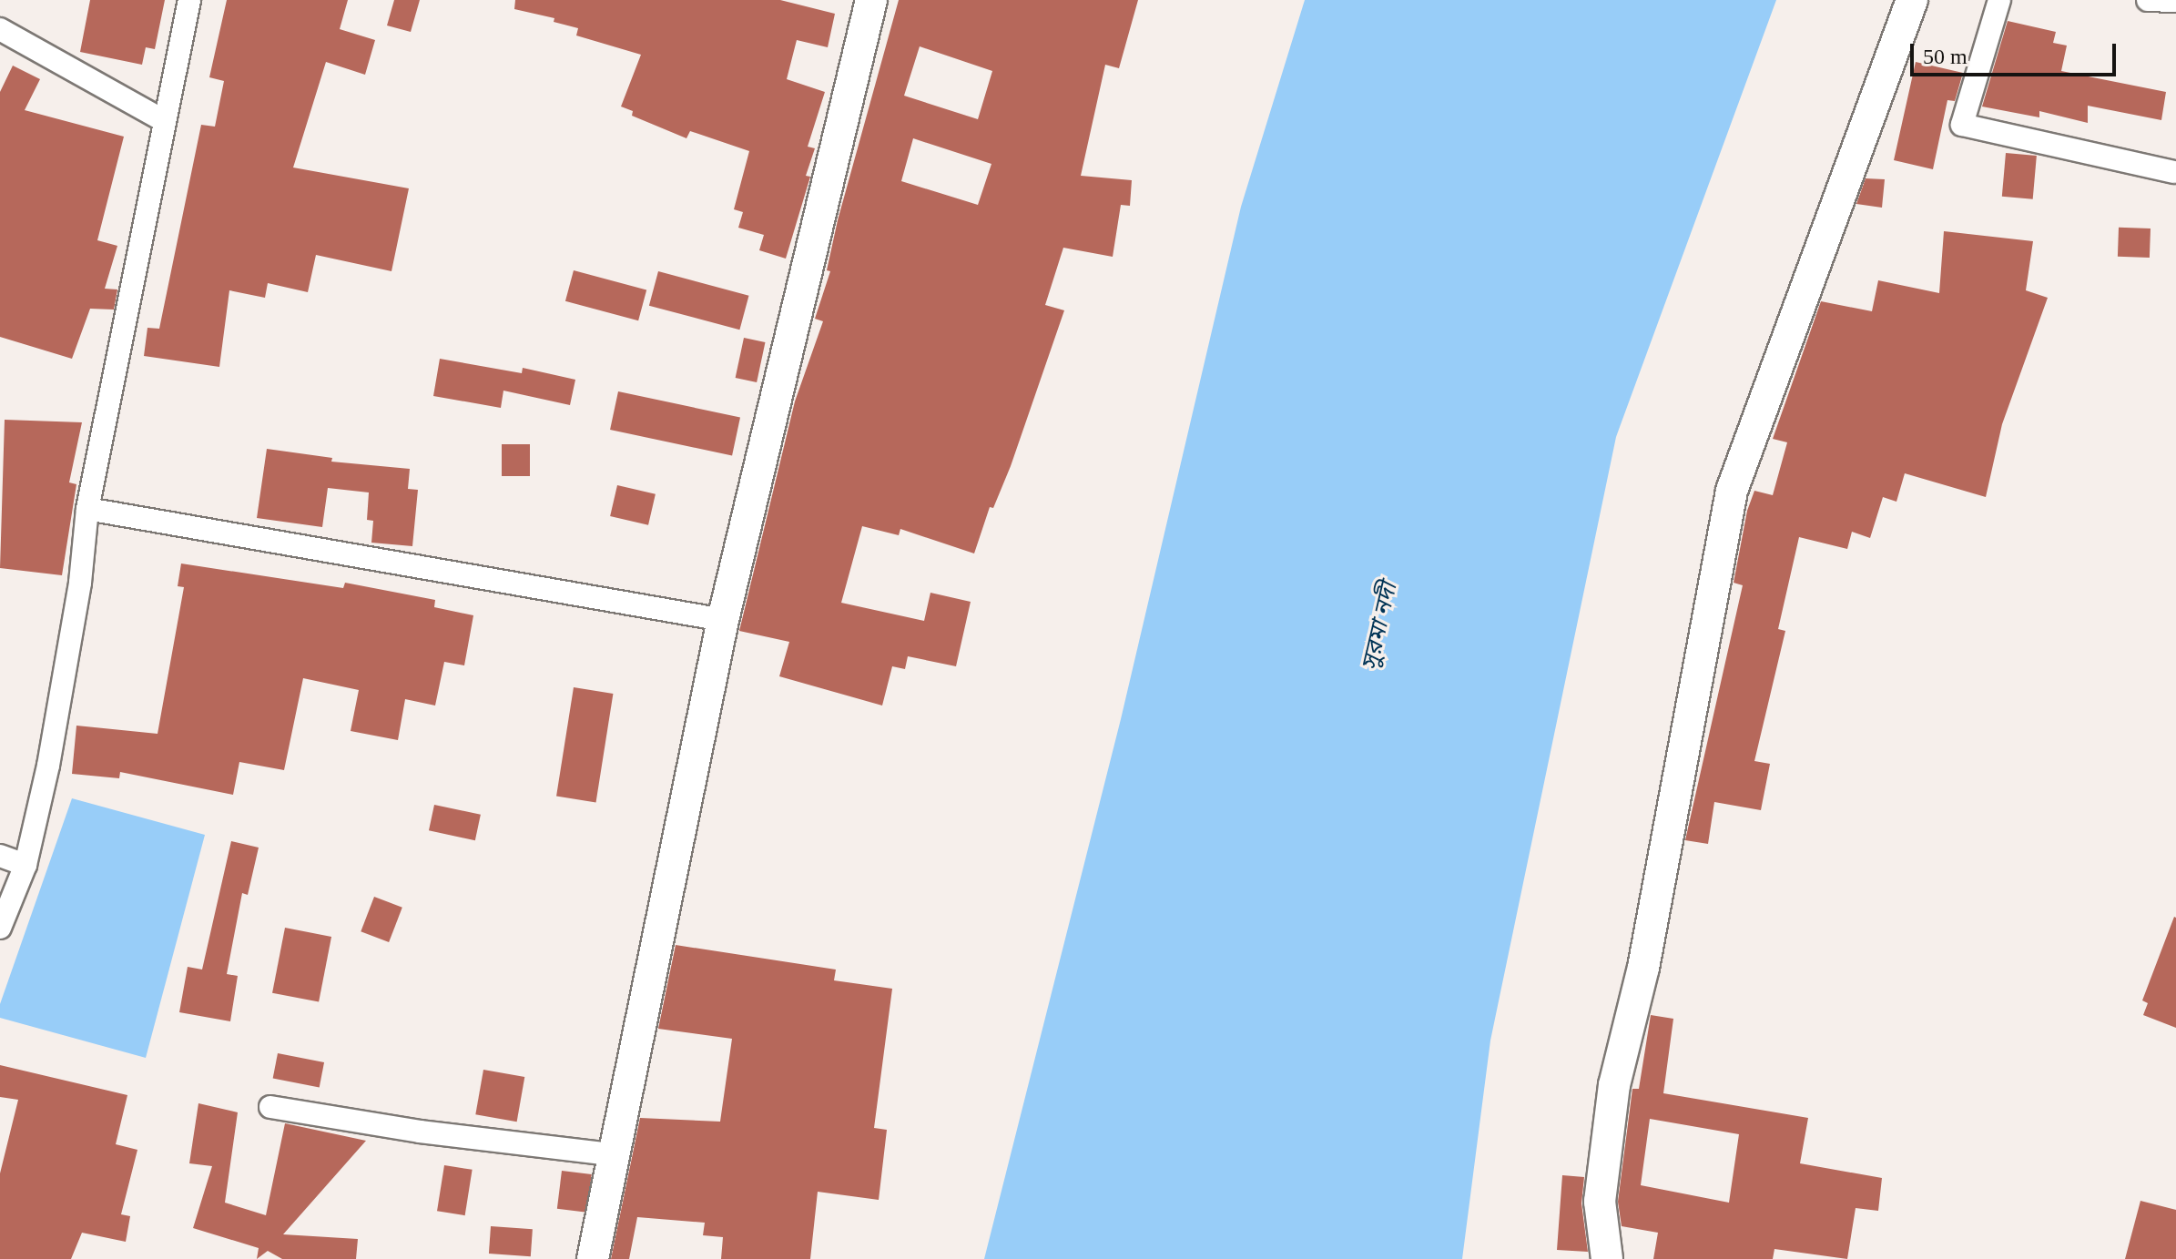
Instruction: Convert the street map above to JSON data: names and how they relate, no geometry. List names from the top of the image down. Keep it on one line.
{"water":["সুরমা নদী"],"scale_bar":"50 m"}
